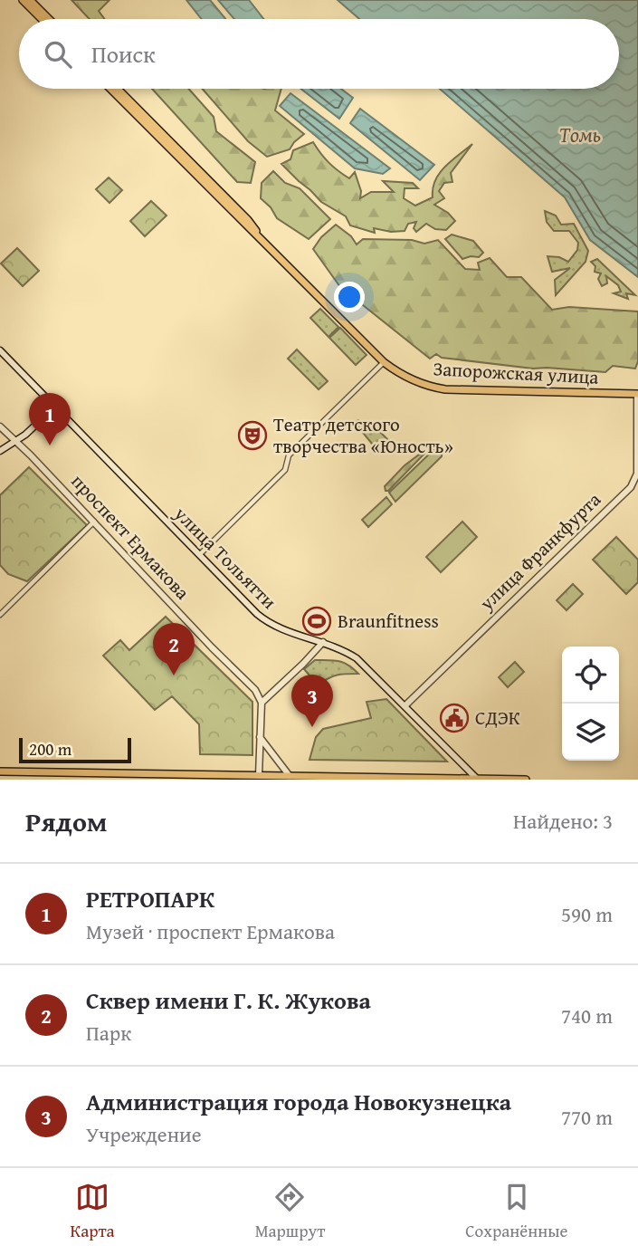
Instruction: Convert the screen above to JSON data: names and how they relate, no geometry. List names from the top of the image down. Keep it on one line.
{"streets":{"main road":["Запорожская улица"],"street":["проспект Ермакова","улица Франкфурта","улица Тольятти"]},"crossings":[["Запорожская улица","улица Франкфурта"],["улица Франкфурта","улица Тольятти"]],"water":["Томь"],"places":{"theatre":["Театр детского творчества «Юность»"],"sports":["Braunfitness"],"public building":["СДЭК"]},"scale_bar":"200 m","page":{"search":"Поиск","pins":["1","2","3"],"scale":"200 m","heading":["Рядом","Найдено: 3"],"list":[{"mark":"1","name":"РЕТРОПАРК","note":"Музей · проспект Ермакова","value":"590 m"},{"mark":"2","name":"Сквер имени Г. К. Жукова","note":"Парк","value":"740 m"},{"mark":"3","name":"Администрация города Новокузнецка","note":"Учреждение","value":"770 m"}],"nav":["Карта","Маршрут","Сохранённые"]}}
